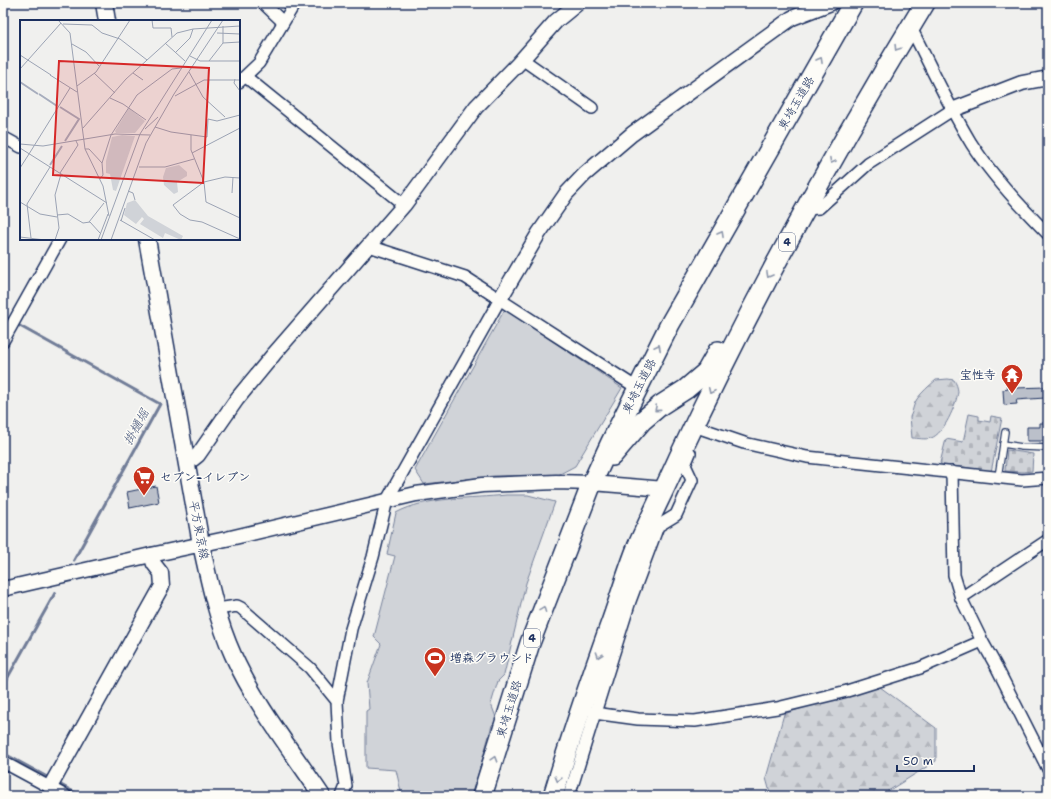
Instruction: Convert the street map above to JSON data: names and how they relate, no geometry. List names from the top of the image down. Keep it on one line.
{"streets":{"highway":["東埼玉道路","4"],"main road":["平方東京線"]},"water":["掛樋堀"],"places":{"temple":["宝性寺"],"supermarket":["セブン-イレブン"],"sports":["増森グラウンド"]},"scale_bar":"50 m"}
